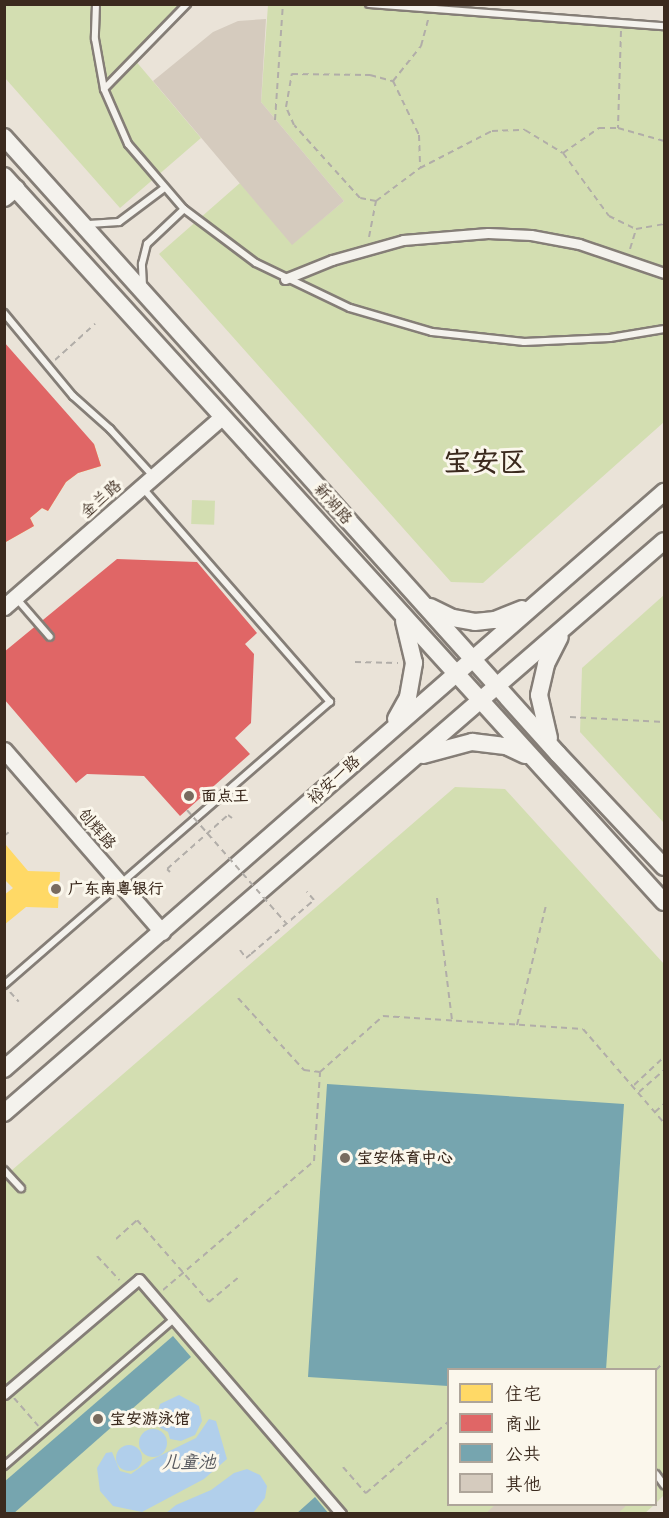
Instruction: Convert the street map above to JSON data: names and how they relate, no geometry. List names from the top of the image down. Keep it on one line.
{"streets":{"main road":["新湖路","裕安一路"],"street":["金兰路","创辉路"]},"crossings":[["金兰路","新湖路"],["新湖路","裕安一路"],["裕安一路","创辉路"]],"districts":["宝安区"],"water":["儿童池"],"places":["面点王","广东南粤银行","宝安体育中心","宝安游泳馆"],"legend":["住宅","商业","公共","其他"]}
